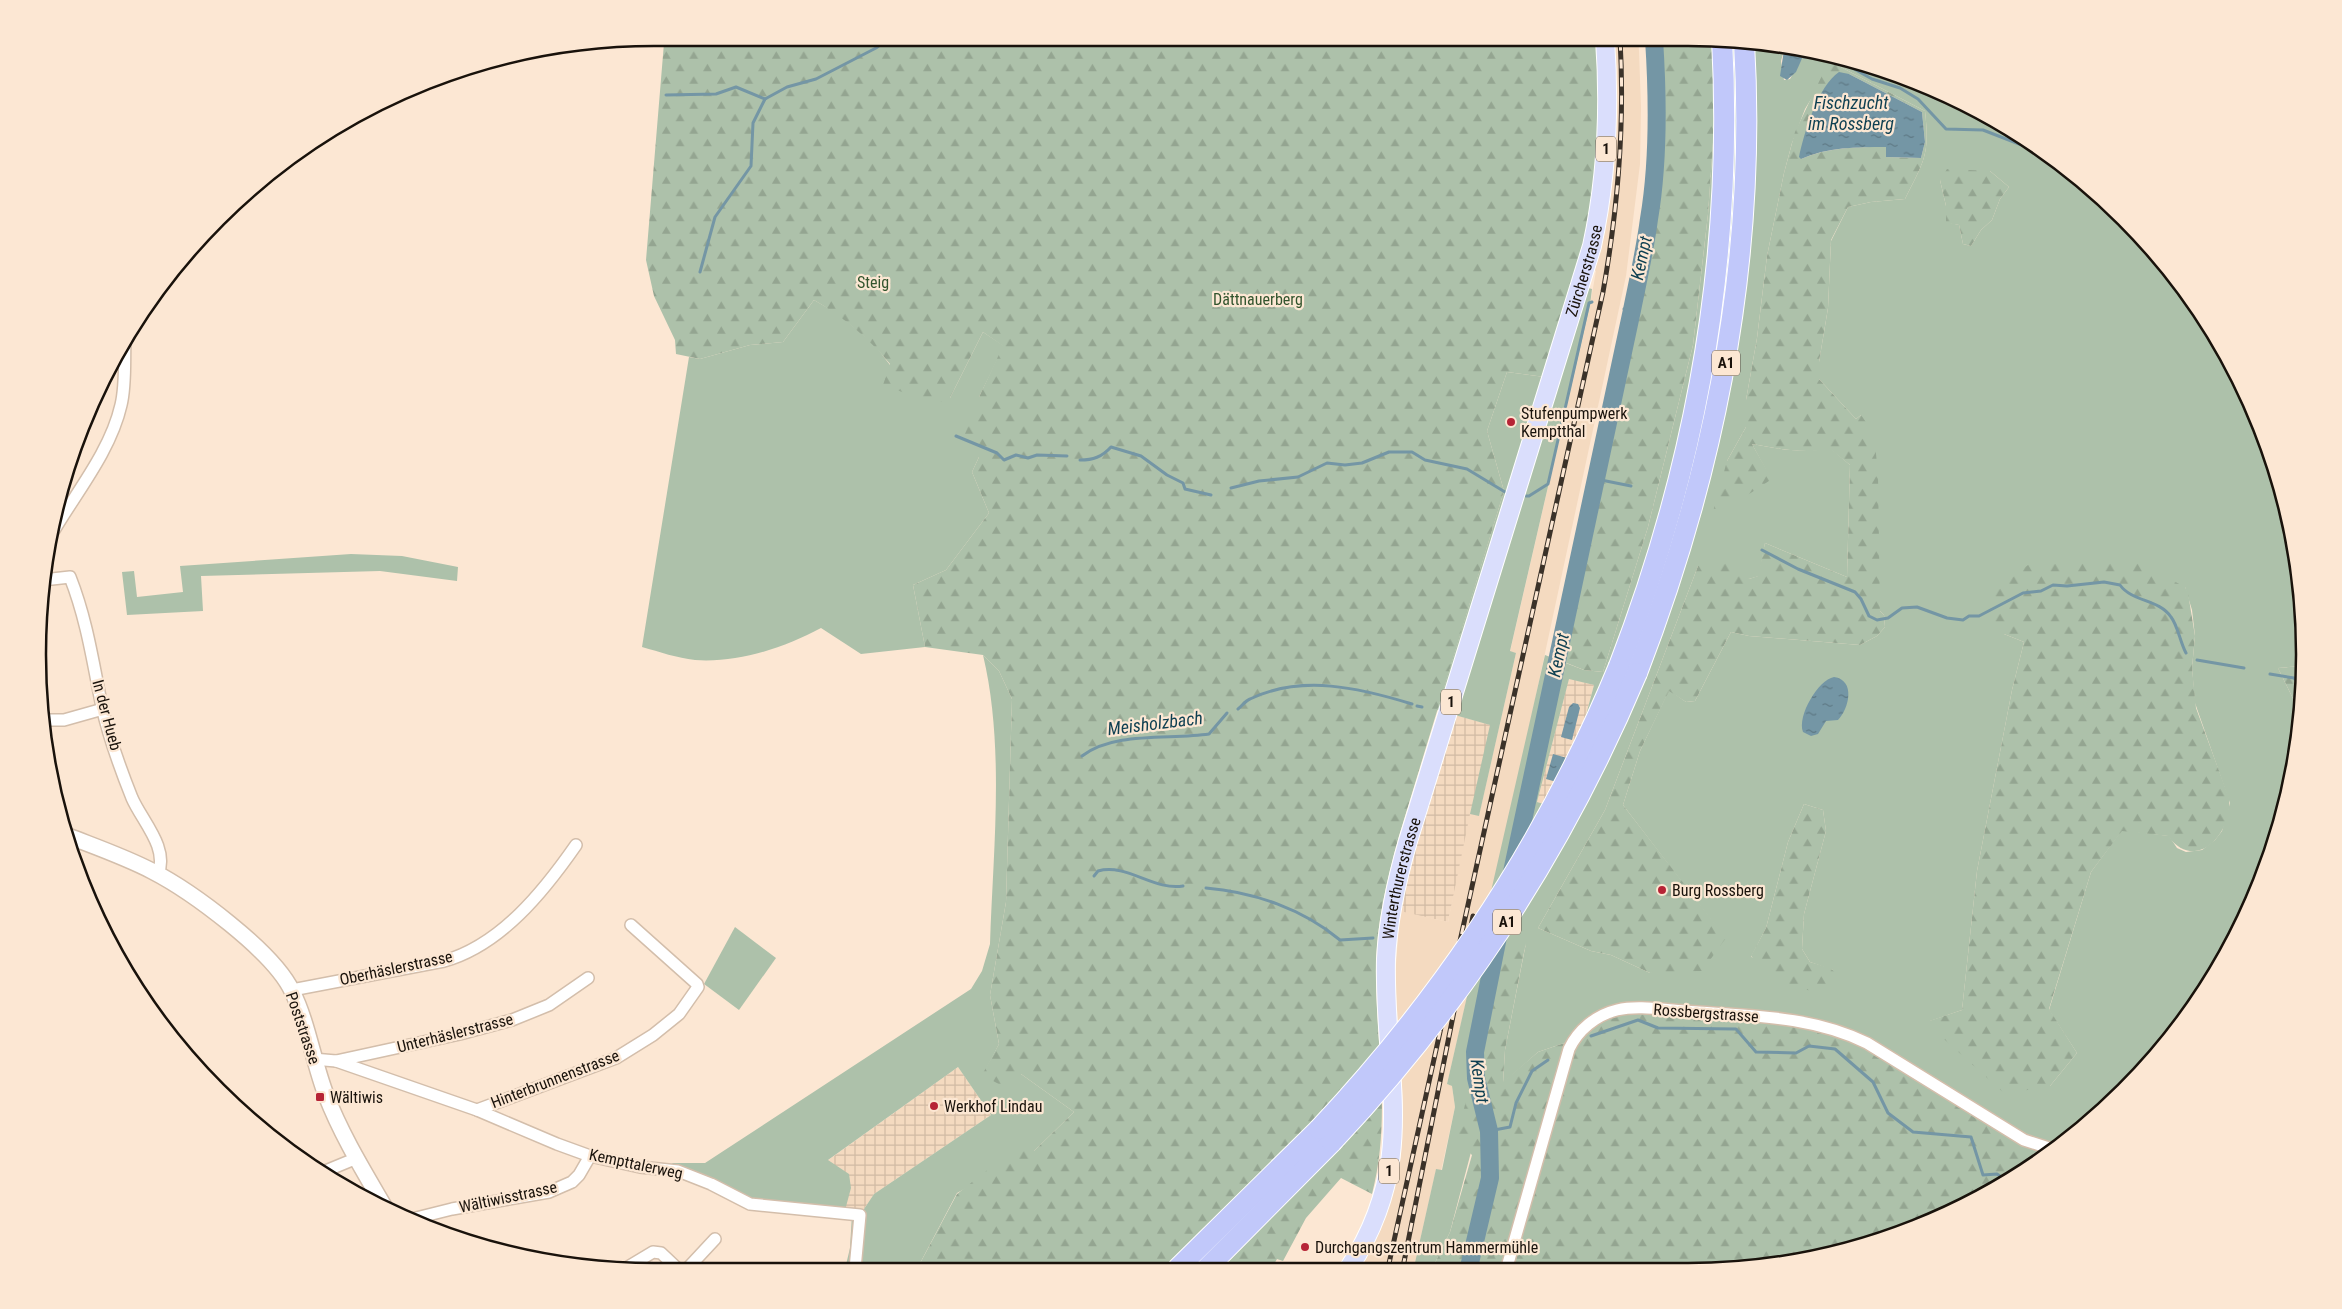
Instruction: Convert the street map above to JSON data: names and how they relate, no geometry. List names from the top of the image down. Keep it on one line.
{"streets":{"highway":["A1"],"main road":["1","Zürcherstrasse","Winterthurerstrasse"],"street":["In der Hueb","Oberhäslerstrasse","Rossbergstrasse","Poststrasse","Unterhäslerstrasse","Hinterbrunnenstrasse","Kempttalerweg","Wältiwisstrasse"]},"crossings":[["Zürcherstrasse","Winterthurerstrasse"],["In der Hueb","Poststrasse"],["Oberhäslerstrasse","Poststrasse"],["Poststrasse","Unterhäslerstrasse"],["Unterhäslerstrasse","Kempttalerweg"],["Hinterbrunnenstrasse","Kempttalerweg"],["Kempttalerweg","Wältiwisstrasse"]],"water":["Fischzucht im Rossberg","Kempt","Meisholzbach"],"parks":["Steig","Dättnauerberg"],"places":{"other":["Stufenpumpwerk Kemptthal","Burg Rossberg","Werkhof Lindau","Durchgangszentrum Hammermühle"],"transit":["Wältiwis"]}}
